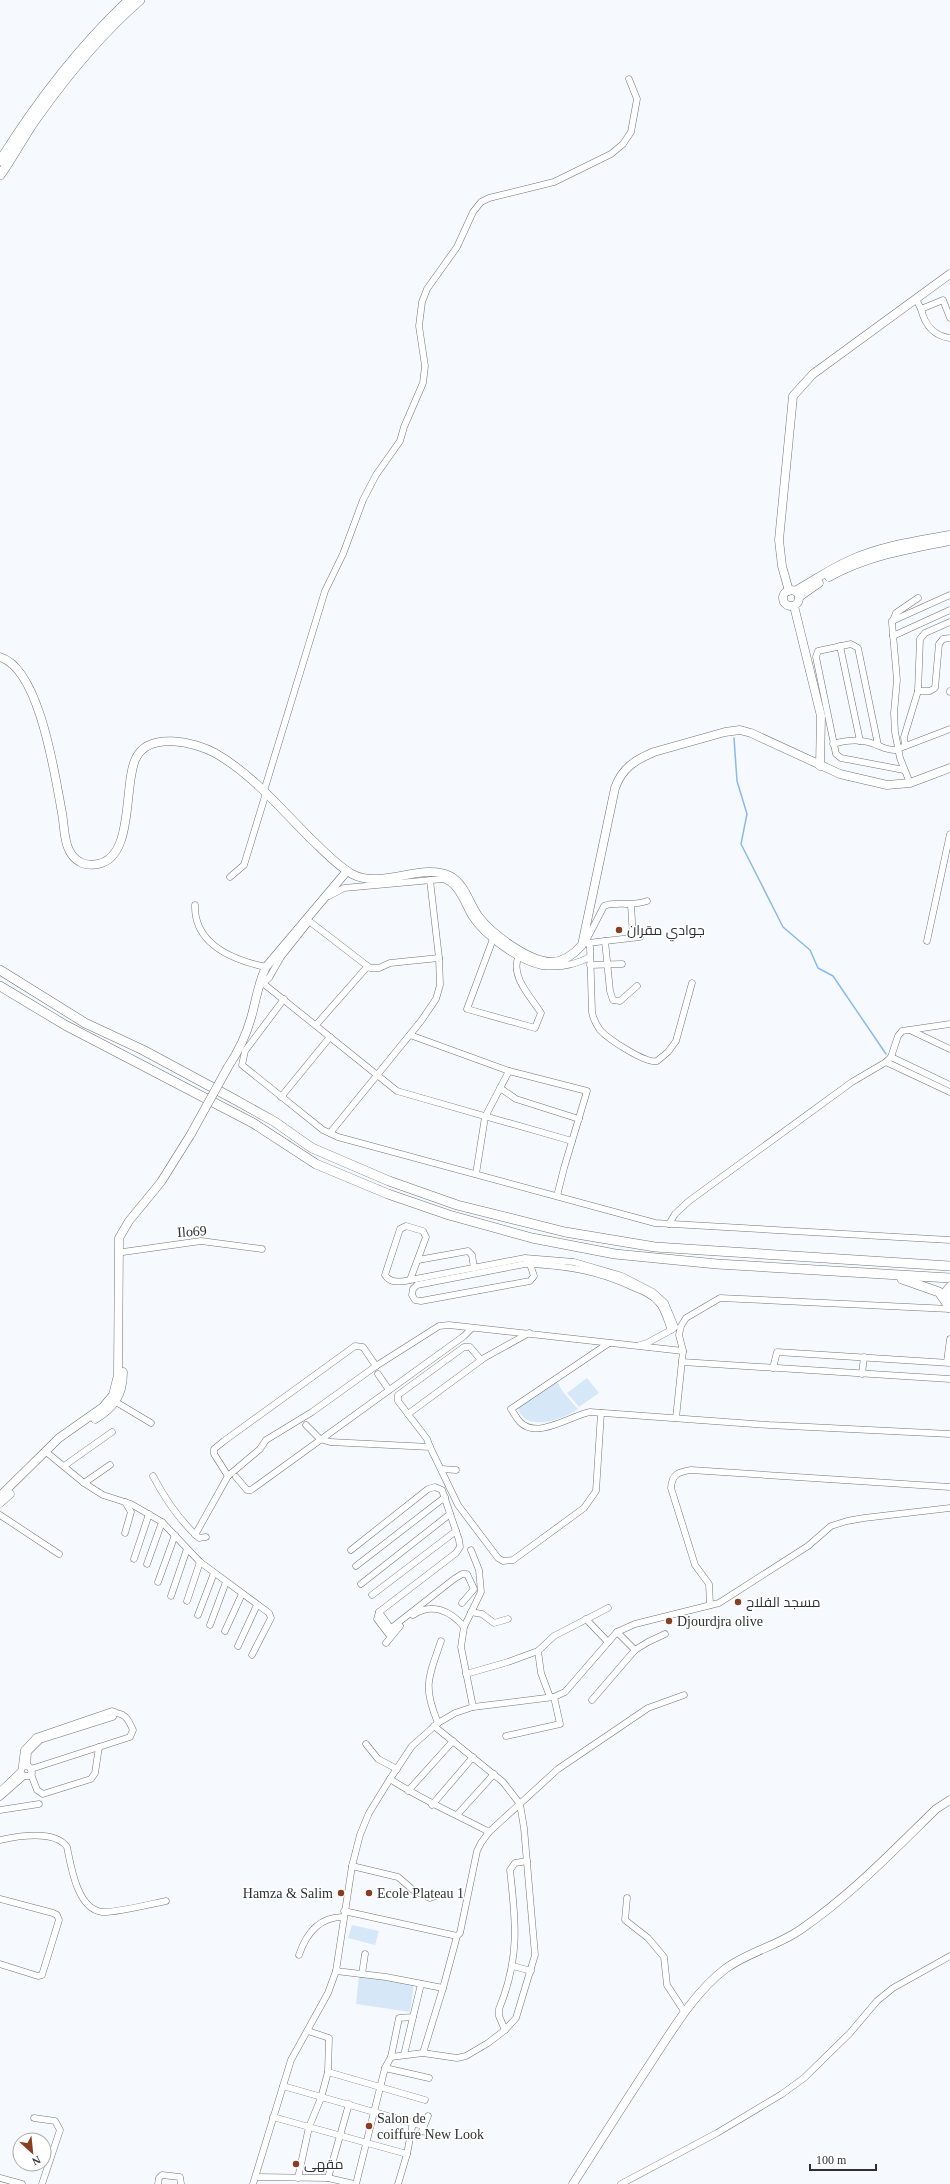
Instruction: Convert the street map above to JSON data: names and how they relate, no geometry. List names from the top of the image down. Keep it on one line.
{"streets":{"street":["Ilo69"]},"places":["جوادي مقران","مسجد الفلاح","Djourdjra olive","Hamza & Salim","Ecole Plateau 1","Salon de coiffure New Look","مقهى"],"scale_bar":"100 m","north":"bottom right"}
